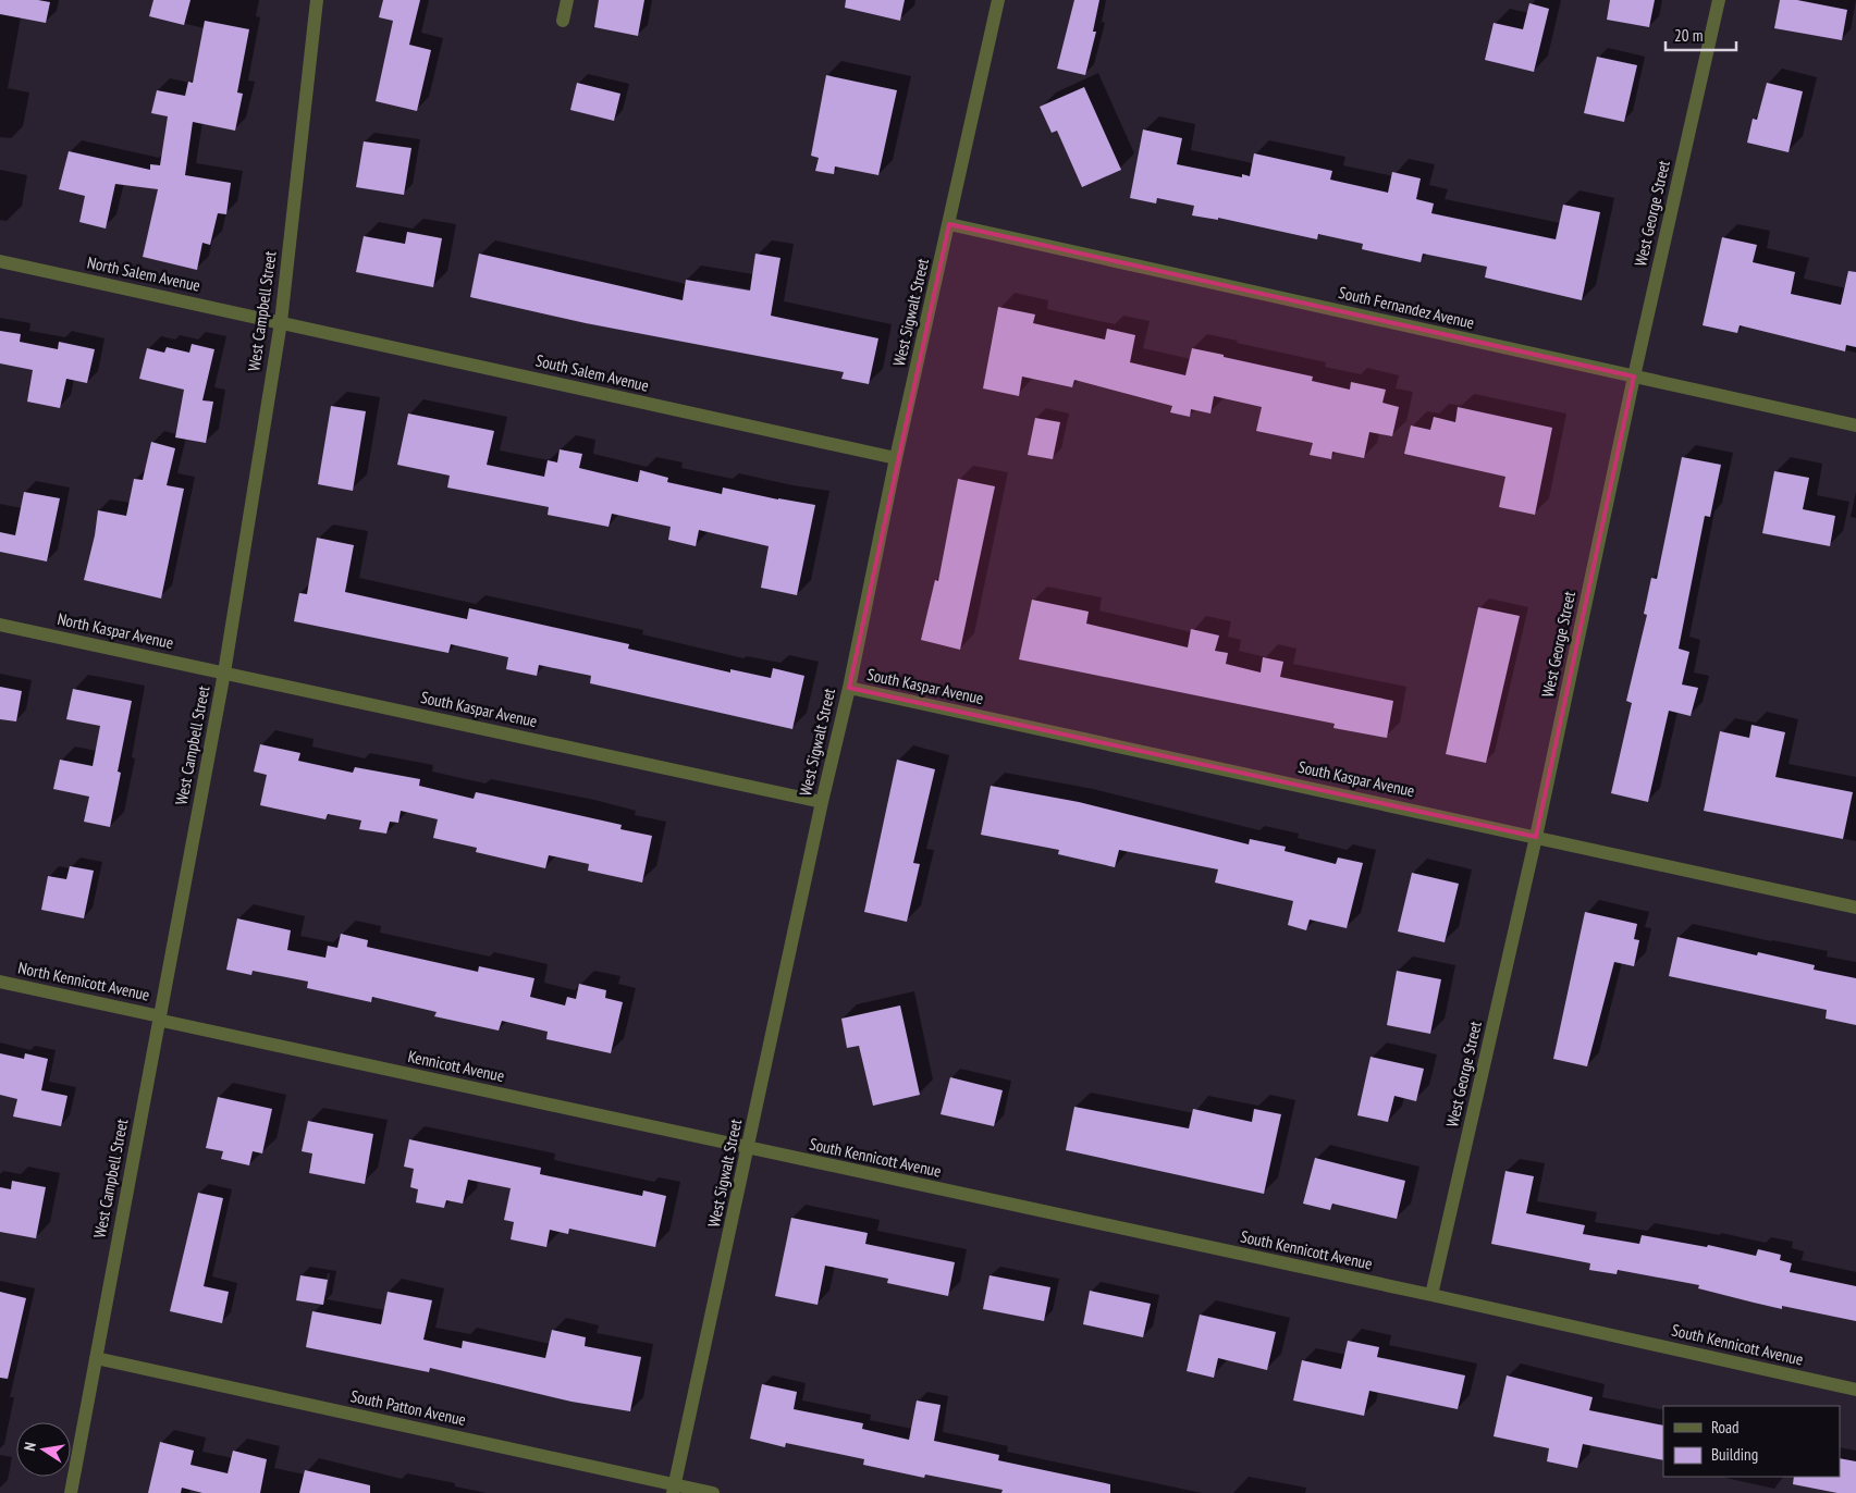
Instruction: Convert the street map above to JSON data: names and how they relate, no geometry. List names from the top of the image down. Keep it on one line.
{"streets":{"street":["West George Street","North Salem Avenue","South Fernandez Avenue","West Campbell Street","West Sigwalt Street","South Salem Avenue","North Kaspar Avenue","South Kaspar Avenue","North Kennicott Avenue","Kennicott Avenue","South Kennicott Avenue","South Patton Avenue"]},"crossings":[["West George Street","South Fernandez Avenue"],["West George Street","South Kaspar Avenue"],["West George Street","South Kennicott Avenue"],["North Salem Avenue","West Campbell Street"],["North Salem Avenue","South Salem Avenue"],["South Fernandez Avenue","West Sigwalt Street"],["West Campbell Street","South Salem Avenue"],["West Campbell Street","North Kaspar Avenue"],["West Campbell Street","South Kaspar Avenue"],["West Campbell Street","North Kennicott Avenue"],["West Campbell Street","Kennicott Avenue"],["West Campbell Street","South Patton Avenue"],["West Sigwalt Street","South Salem Avenue"],["West Sigwalt Street","South Kaspar Avenue"],["West Sigwalt Street","Kennicott Avenue"],["West Sigwalt Street","South Kennicott Avenue"],["West Sigwalt Street","South Patton Avenue"],["North Kaspar Avenue","South Kaspar Avenue"],["North Kennicott Avenue","Kennicott Avenue"],["Kennicott Avenue","South Kennicott Avenue"]],"legend":["Road","Building"],"scale_bar":"20 m","north":"left"}
